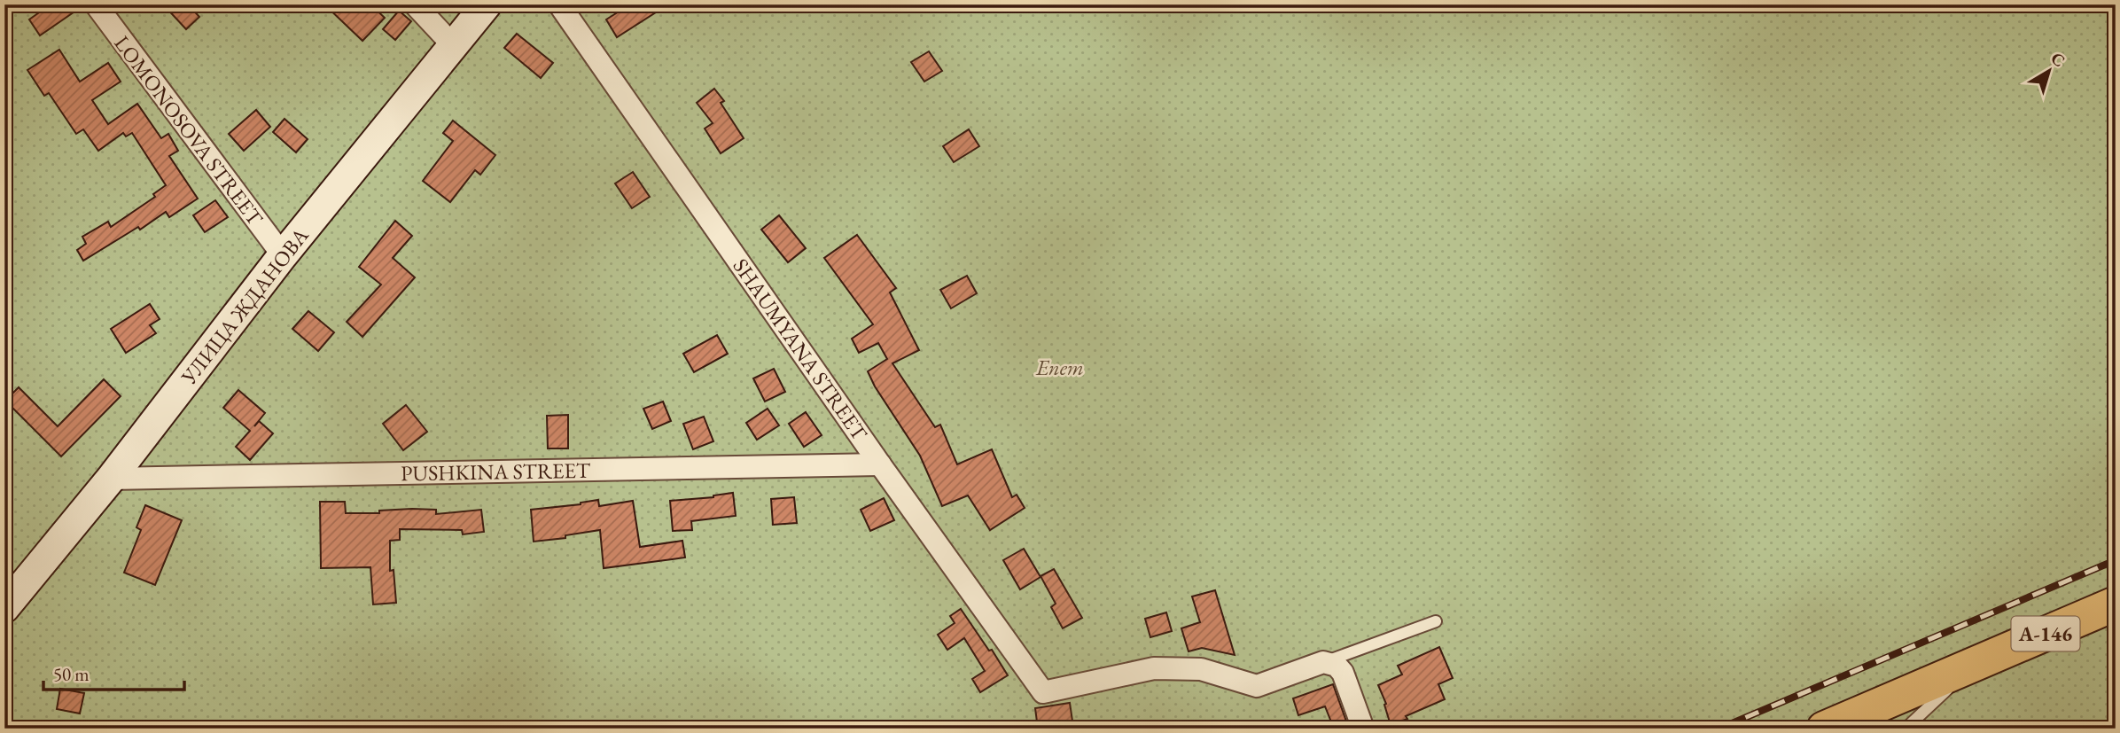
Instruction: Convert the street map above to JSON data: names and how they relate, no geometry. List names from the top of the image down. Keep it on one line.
{"streets":{"highway":["А-146"],"street":["LOMONOSOVA STREET","УЛИЦА ЖДАНОВА","SHAUMYANA STREET","PUSHKINA STREET"]},"crossings":[["LOMONOSOVA STREET","УЛИЦА ЖДАНОВА"],["УЛИЦА ЖДАНОВА","PUSHKINA STREET"],["SHAUMYANA STREET","PUSHKINA STREET"]],"parks":["Enem"],"scale_bar":"50 m","north":"top right"}
